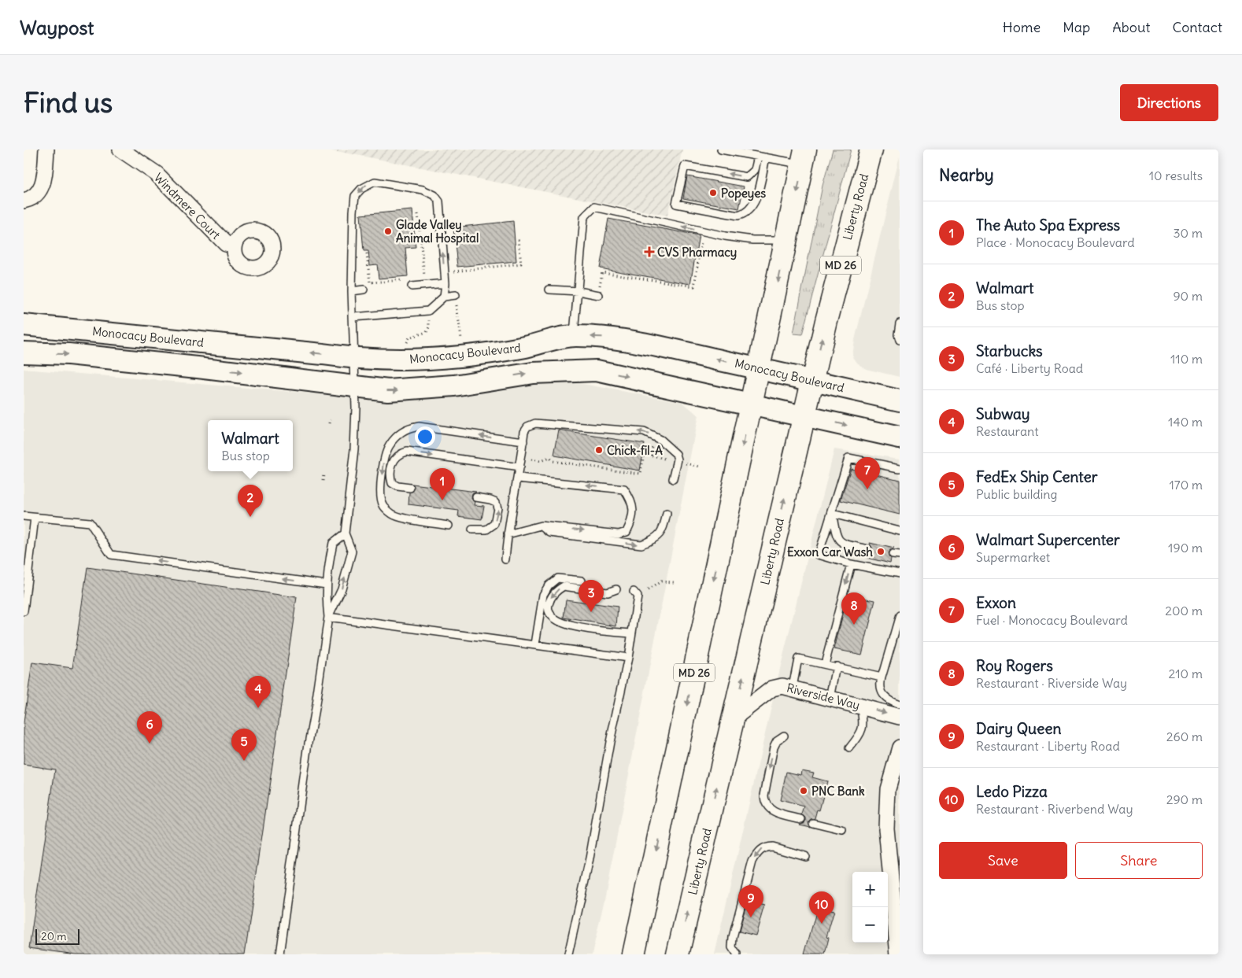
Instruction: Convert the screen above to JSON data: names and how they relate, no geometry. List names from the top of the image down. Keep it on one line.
{"streets":{"main road":["Liberty Road","MD 26","Monocacy Boulevard"],"street":["Windmere Court","Riverside Way"]},"crossings":[["Liberty Road","Monocacy Boulevard"],["Liberty Road","Riverside Way"],["MD 26","Monocacy Boulevard"]],"places":{"other":["Popeyes","Glade Valley Animal Hospital","Chick-fil-A","Exxon Car Wash","PNC Bank"],"health":["CVS Pharmacy"]},"scale_bar":"20 m","page":{"header":"Waypost","nav":["Home","Map","About","Contact"],"buttons":["Directions",["Save","Share"]],"title":"Find us","heading":["Nearby","10 results"],"list":[{"mark":"1","name":"The Auto Spa Express","note":"Place · Monocacy Boulevard","value":"30 m"},{"mark":"2","name":"Walmart","note":"Bus stop","value":"90 m"},{"mark":"3","name":"Starbucks","note":"Café · Liberty Road","value":"110 m"},{"mark":"4","name":"Subway","note":"Restaurant","value":"140 m"},{"mark":"5","name":"FedEx Ship Center","note":"Public building","value":"170 m"},{"mark":"6","name":"Walmart Supercenter","note":"Supermarket","value":"190 m"},{"mark":"7","name":"Exxon","note":"Fuel · Monocacy Boulevard","value":"200 m"},{"mark":"8","name":"Roy Rogers","note":"Restaurant · Riverside Way","value":"210 m"},{"mark":"9","name":"Dairy Queen","note":"Restaurant · Liberty Road","value":"260 m"},{"mark":"10","name":"Ledo Pizza","note":"Restaurant · Riverbend Way","value":"290 m"}],"popup":["Walmart","Bus stop"],"pins":["7","1","2","3","8","4","6","5","9","10"],"map_buttons":["+","−"],"scale":"20 m"}}
